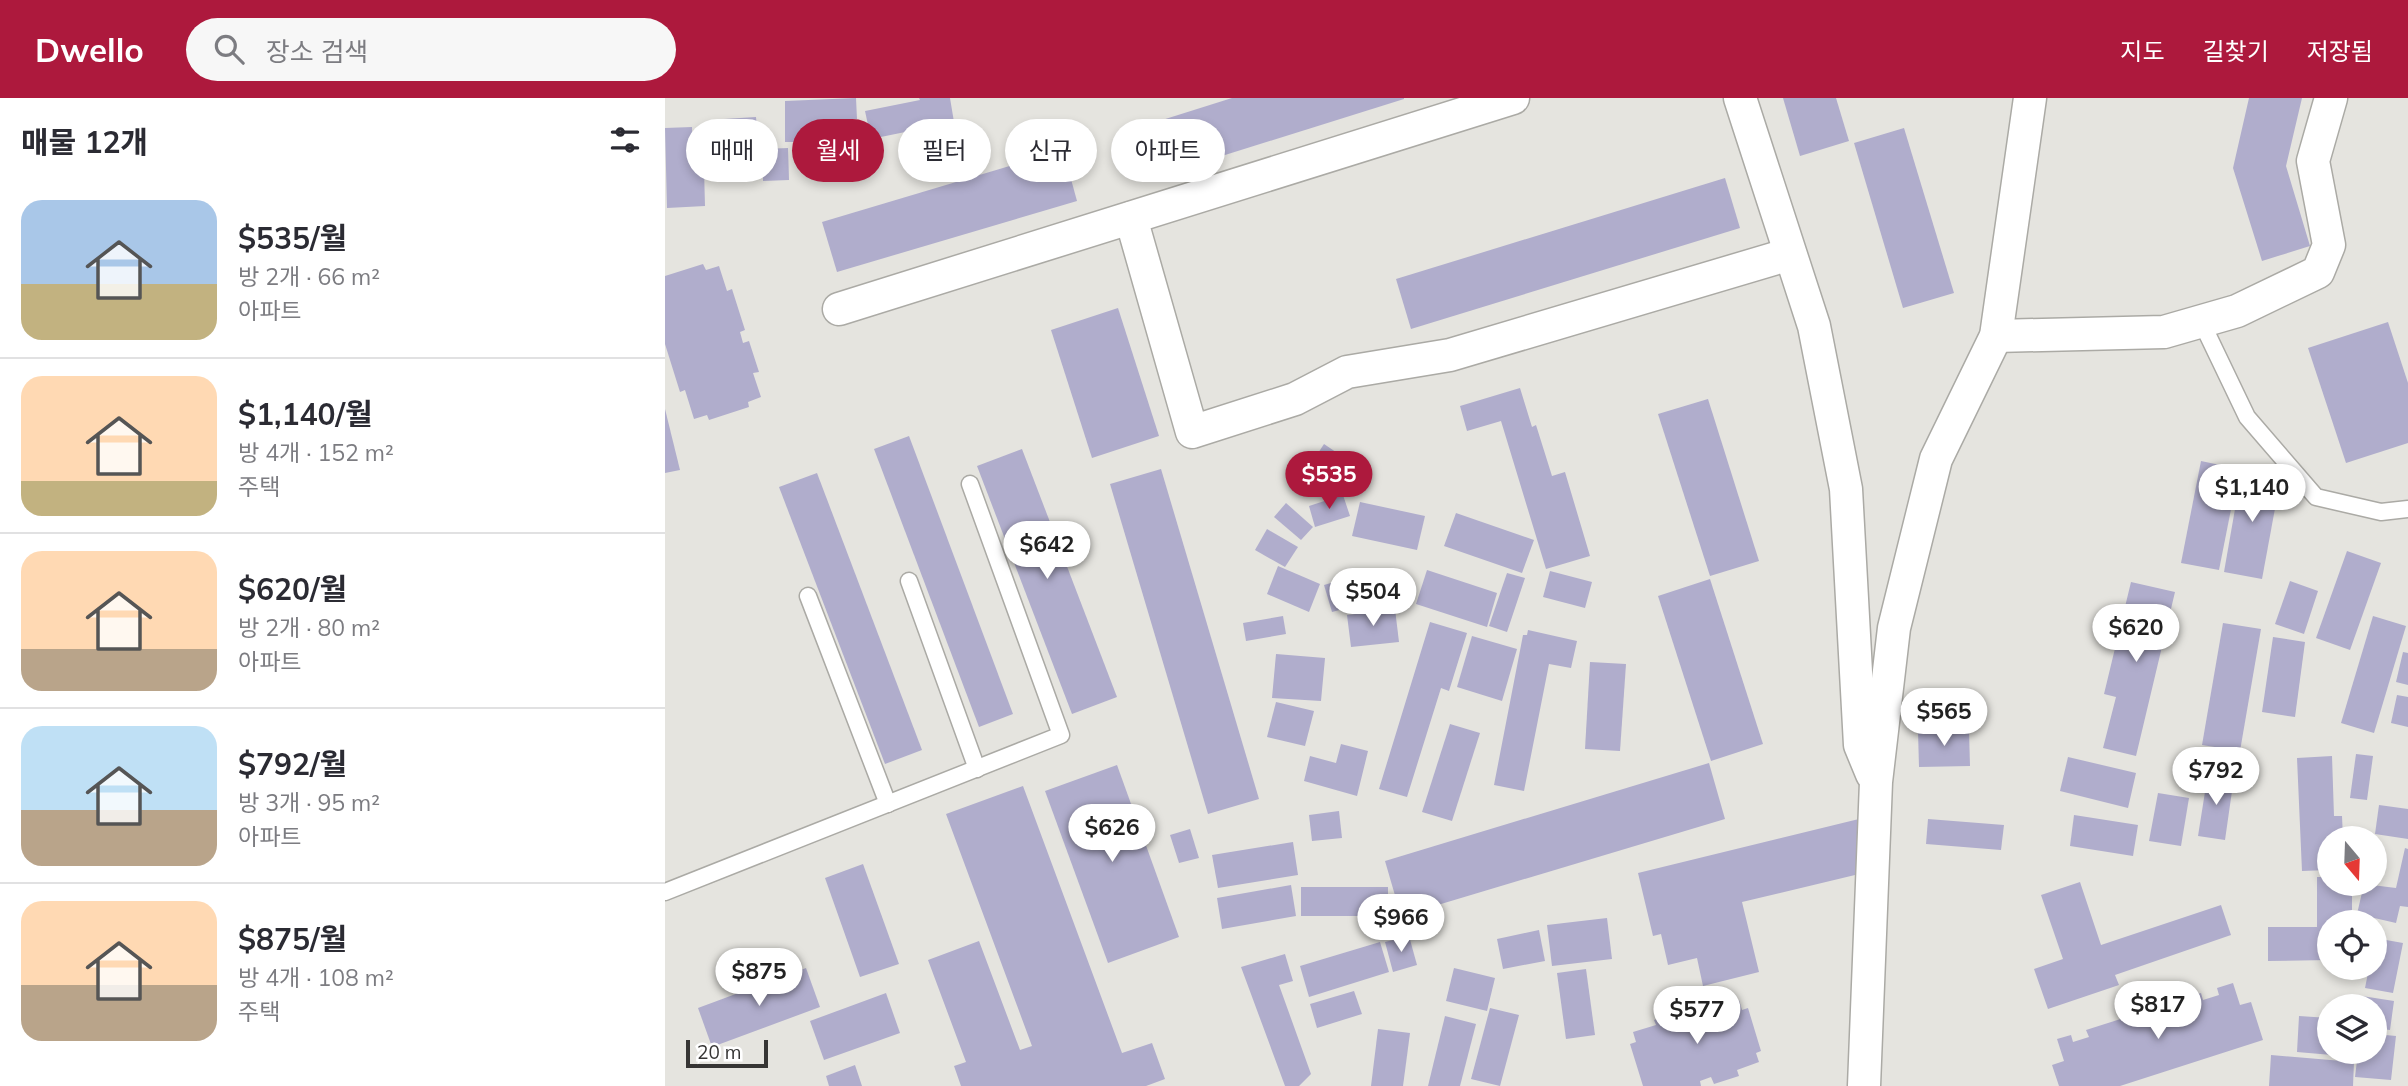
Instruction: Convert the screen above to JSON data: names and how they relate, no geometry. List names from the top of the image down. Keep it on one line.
{"scale_bar":"20 m","north":"bottom","page":{"header":"Dwello","search":"장소 검색","nav":["지도","길찾기","저장됨"],"heading":"매물 12개","chip":["매매","월세","필터","신규","아파트"],"list":[{"name":"$535/월","note":"방 2개 · 66 m² · 아파트"},{"name":"$1,140/월","note":"방 4개 · 152 m² · 주택"},{"name":"$620/월","note":"방 2개 · 80 m² · 아파트"},{"name":"$792/월","note":"방 3개 · 95 m² · 아파트"},{"name":"$875/월","note":"방 4개 · 108 m² · 주택"}],"price":["$535","$1,140","$642","$504","$620","$565","$792","$626","$966","$875","$817","$577"],"scale":"20 m"}}
